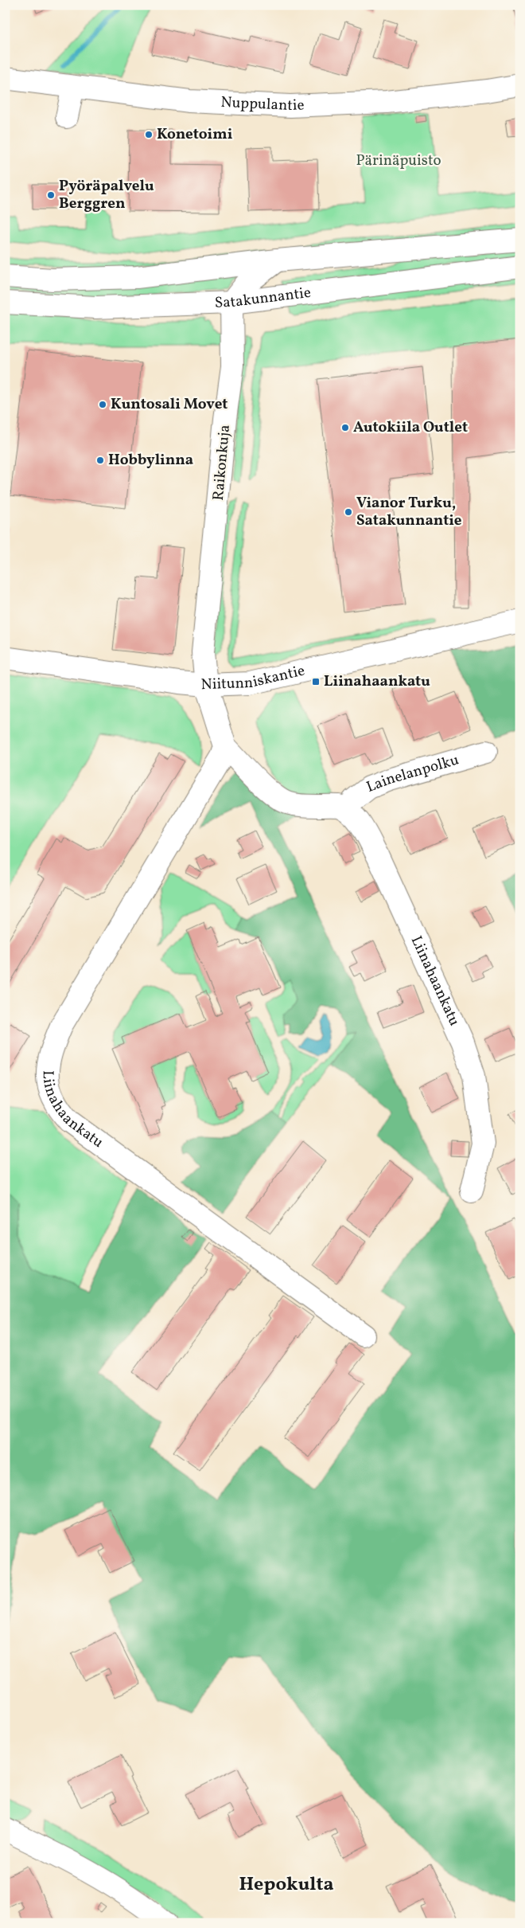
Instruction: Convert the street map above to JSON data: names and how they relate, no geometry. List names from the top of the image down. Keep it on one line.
{"streets":{"street":["Nuppulantie","Satakunnantie","Raikonkuja","Niitunniskantie","Lainelanpolku","Liinahaankatu"]},"crossings":[["Satakunnantie","Raikonkuja"],["Raikonkuja","Niitunniskantie"],["Lainelanpolku","Liinahaankatu"]],"districts":["Hepokulta"],"parks":["Pärinäpuisto"],"places":{"other":["Konetoimi","Pyöräpalvelu Berggren","Kuntosali Movet","Autokiila Outlet","Hobbylinna","Vianor Turku, Satakunnantie"],"transit":["Liinahaankatu"]}}
